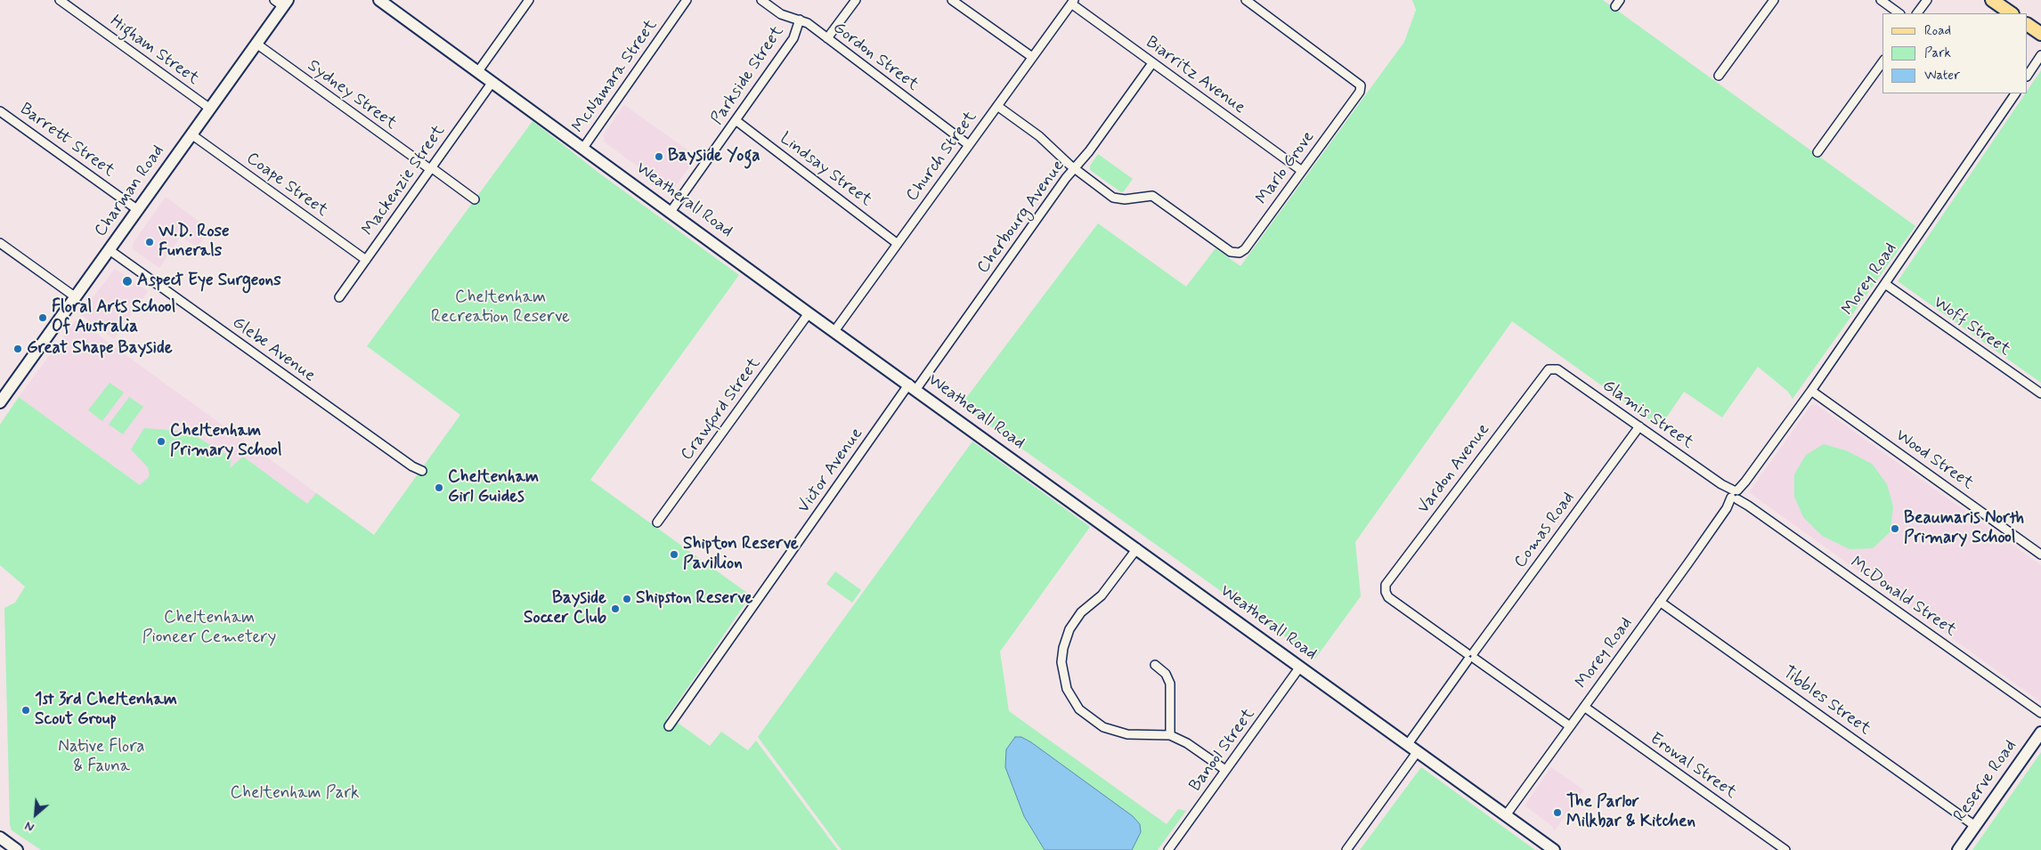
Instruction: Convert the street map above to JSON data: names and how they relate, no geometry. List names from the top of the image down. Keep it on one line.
{"streets":{"street":["Higham Street","Gordon Street","Parkside Street","Biarritz Avenue","McNamara Street","Sydney Street","Barrett Street","Church Street","Marlo Grove","Lindsay Street","Mackenzie Street","Coape Street","Charman Road","Weatherall Road","Cherbourg Avenue","Morey Road","Woff Street","Glebe Avenue","Crawford Street","Glamis Street","Wood Street","Vardon Avenue","Victor Avenue","Comas Road","McDonald Street","Tibbles Street","Banool Street","Erowal Street","Reserve Road"]},"crossings":[["Higham Street","Charman Road"],["Gordon Street","Parkside Street"],["Gordon Street","Church Street"],["Parkside Street","Lindsay Street"],["Parkside Street","Weatherall Road"],["Biarritz Avenue","Church Street"],["Biarritz Avenue","Marlo Grove"],["Biarritz Avenue","Cherbourg Avenue"],["McNamara Street","Weatherall Road"],["Sydney Street","Mackenzie Street"],["Sydney Street","Charman Road"],["Barrett Street","Charman Road"],["Church Street","Lindsay Street"],["Church Street","Weatherall Road"],["Marlo Grove","Cherbourg Avenue"],["Mackenzie Street","Coape Street"],["Mackenzie Street","Weatherall Road"],["Coape Street","Charman Road"],["Charman Road","Glebe Avenue"],["Weatherall Road","Cherbourg Avenue"],["Weatherall Road","Morey Road"],["Weatherall Road","Crawford Street"],["Weatherall Road","Victor Avenue"],["Weatherall Road","Comas Road"],["Weatherall Road","Banool Street"],["Cherbourg Avenue","Victor Avenue"],["Morey Road","Woff Street"],["Morey Road","Glamis Street"],["Morey Road","Wood Street"],["Morey Road","McDonald Street"],["Morey Road","Tibbles Street"],["Morey Road","Erowal Street"],["Glamis Street","Vardon Avenue"],["Glamis Street","Comas Road"],["Glamis Street","McDonald Street"],["Vardon Avenue","Comas Road"],["Tibbles Street","Reserve Road"]],"parks":["Cheltenham Recreation Reserve","Cheltenham Pioneer Cemetery","Native Flora & Fauna","Cheltenham Park"],"places":["Bayside Yoga","W.D. Rose Funerals","Aspect Eye Surgeons","Floral Arts School Of Australia","Great Shape Bayside","Cheltenham Primary School","Cheltenham Girl Guides","Beaumaris North Primary School","Shipton Reserve Pavillion","Shipston Reserve","Bayside Soccer Club","1st 3rd Cheltenham Scout Group","The Parlor Milkbar & Kitchen"],"legend":["Road","Park","Water"],"north":"bottom left"}
